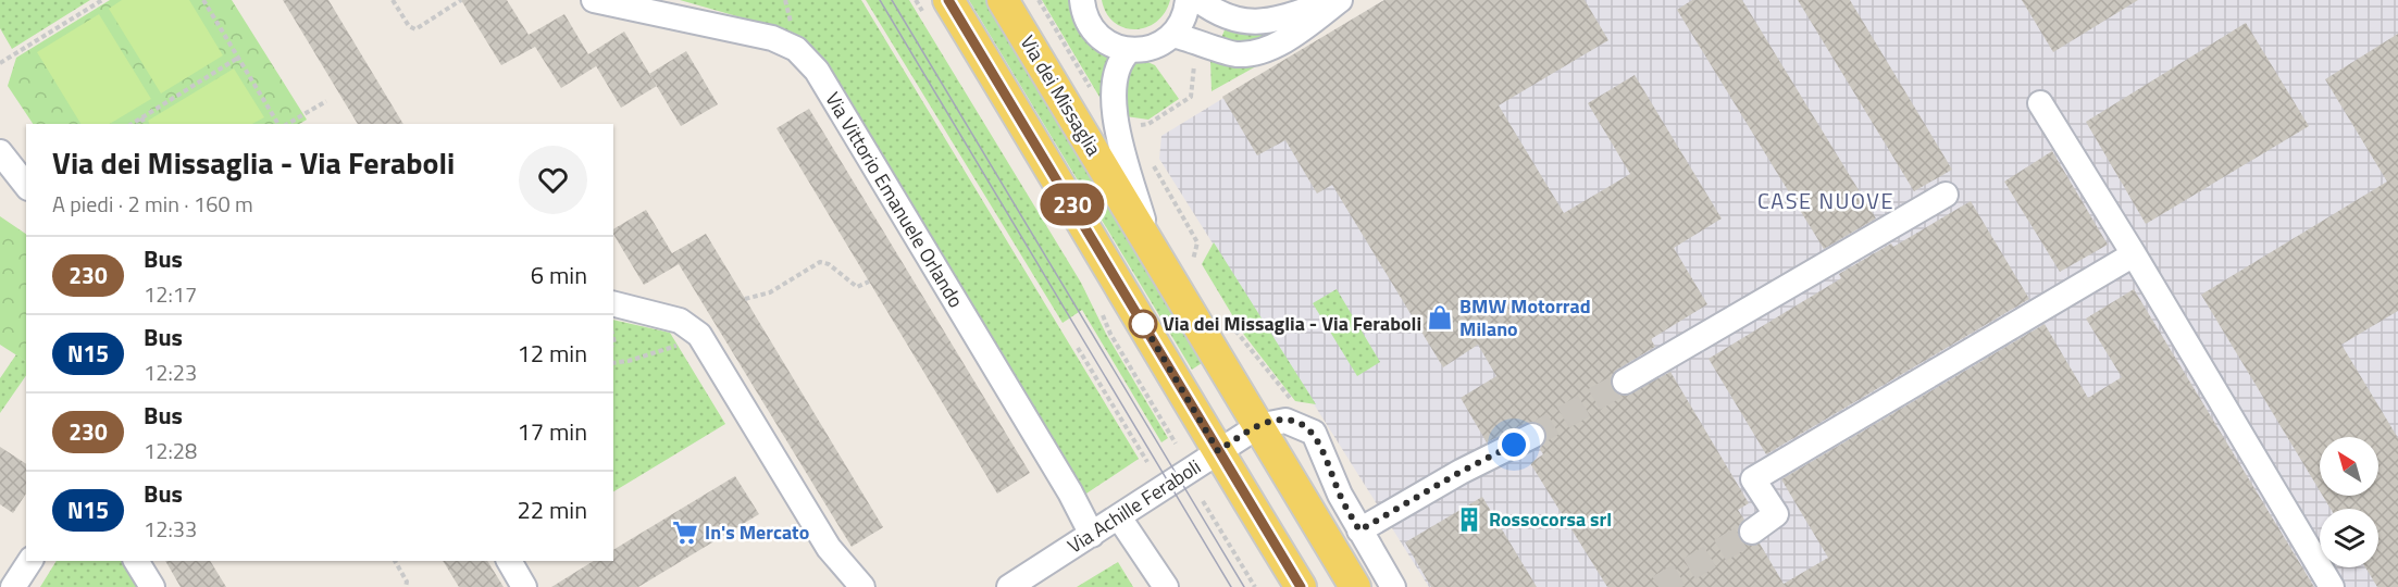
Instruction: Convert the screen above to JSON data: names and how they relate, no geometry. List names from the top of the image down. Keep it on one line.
{"streets":{"main road":["Via dei Missaglia"],"street":["Via Vittorio Emanuele Orlando","Via Achille Feraboli"]},"crossings":[["Via dei Missaglia","Via Achille Feraboli"],["Via Vittorio Emanuele Orlando","Via Achille Feraboli"]],"districts":["CASE NUOVE"],"places":{"shop":["BMW Motorrad Milano"],"other":["Via dei Missaglia - Via Feraboli"],"building":["Rossocorsa srl"],"supermarket":["In's Mercato"]},"lines":["bus line 230"],"north":"top left","page":{"on_map":"230","heading":["Via dei Missaglia - Via Feraboli","A piedi · 2 min · 160 m"],"list":[{"mark":"230","name":"Bus","note":"12:17","value":"6 min"},{"mark":"N15","name":"Bus","note":"12:23","value":"12 min"},{"mark":"230","name":"Bus","note":"12:28","value":"17 min"},{"mark":"N15","name":"Bus","note":"12:33","value":"22 min"}]}}
